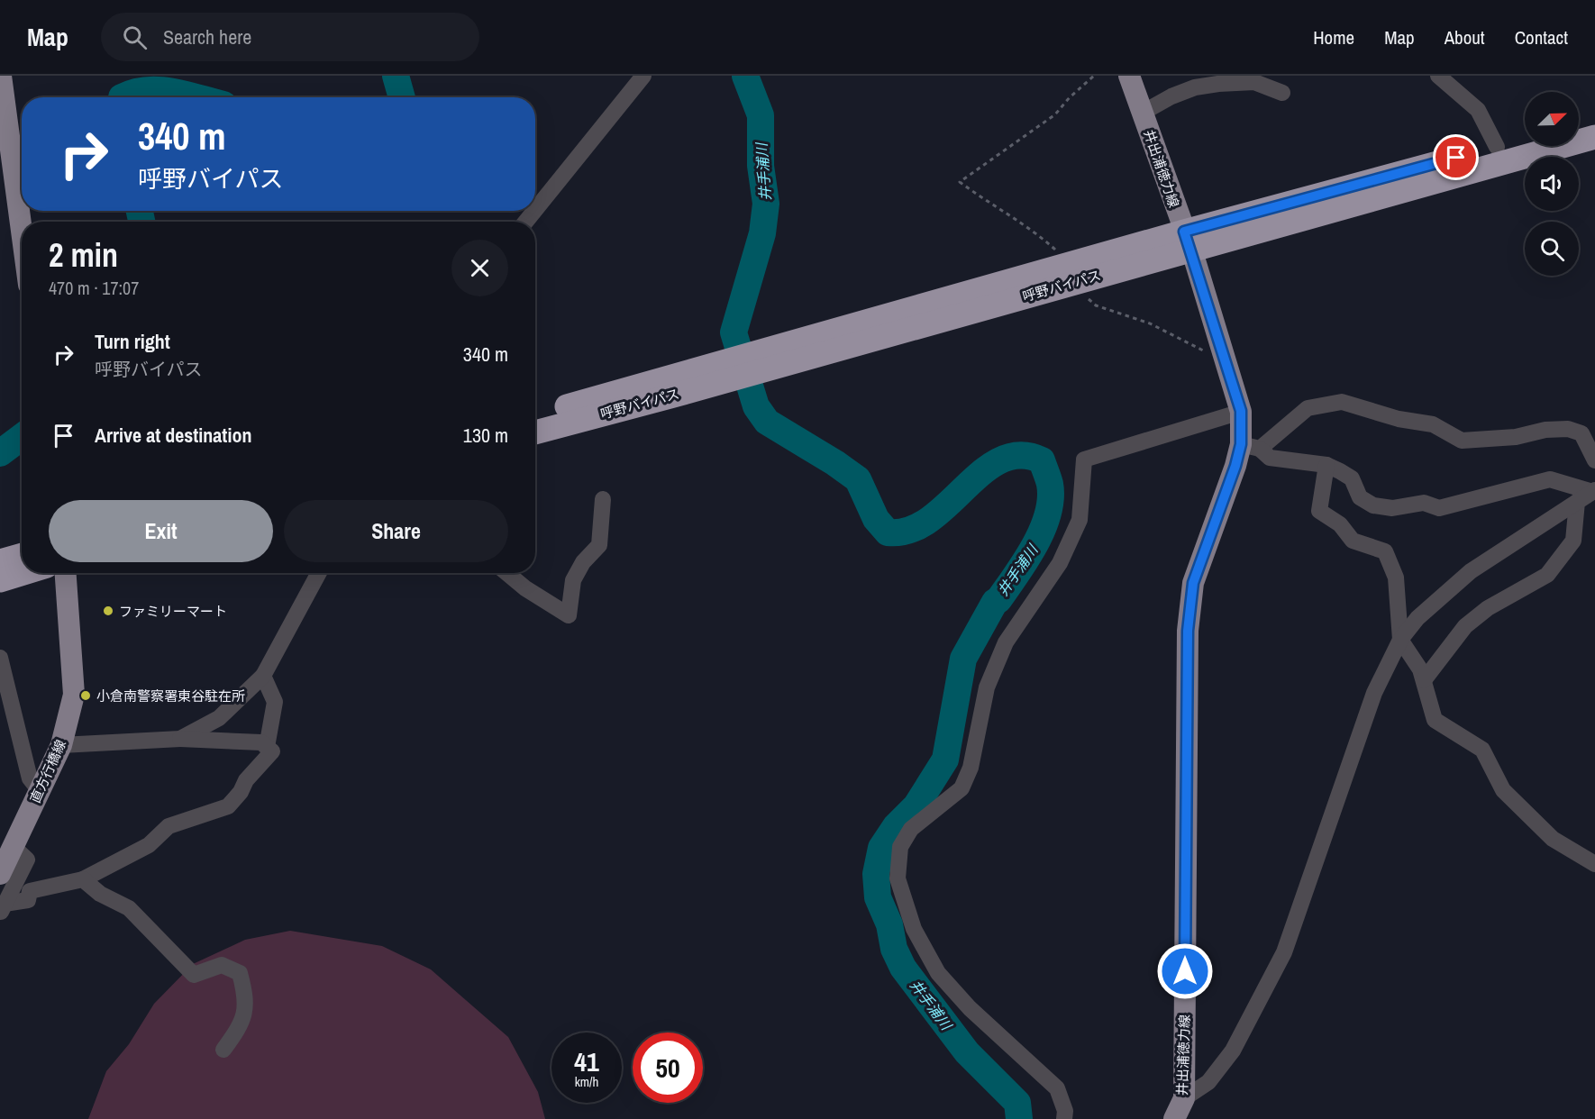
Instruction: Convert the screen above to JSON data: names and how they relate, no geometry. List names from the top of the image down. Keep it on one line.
{"streets":{"highway":["呼野バイパス"],"main road":["井出浦徳力線","直方行橋線"]},"crossings":[["井出浦徳力線","呼野バイパス"]],"water":["井手浦川"],"places":["ファミリーマート","小倉南警察署東谷駐在所"],"north":"top right","page":{"header":"Map","search":"Search here","nav":["Home","Map","About","Contact"],"turn":["340 m","呼野バイパス"],"heading":["2 min","470 m · 17:07"],"list":[{"name":"Turn right","note":"呼野バイパス","value":"340 m"},{"name":"Arrive at destination","value":"130 m"}],"buttons":["Exit","Share"],"speed":"41 km/h","limit":"50"}}
